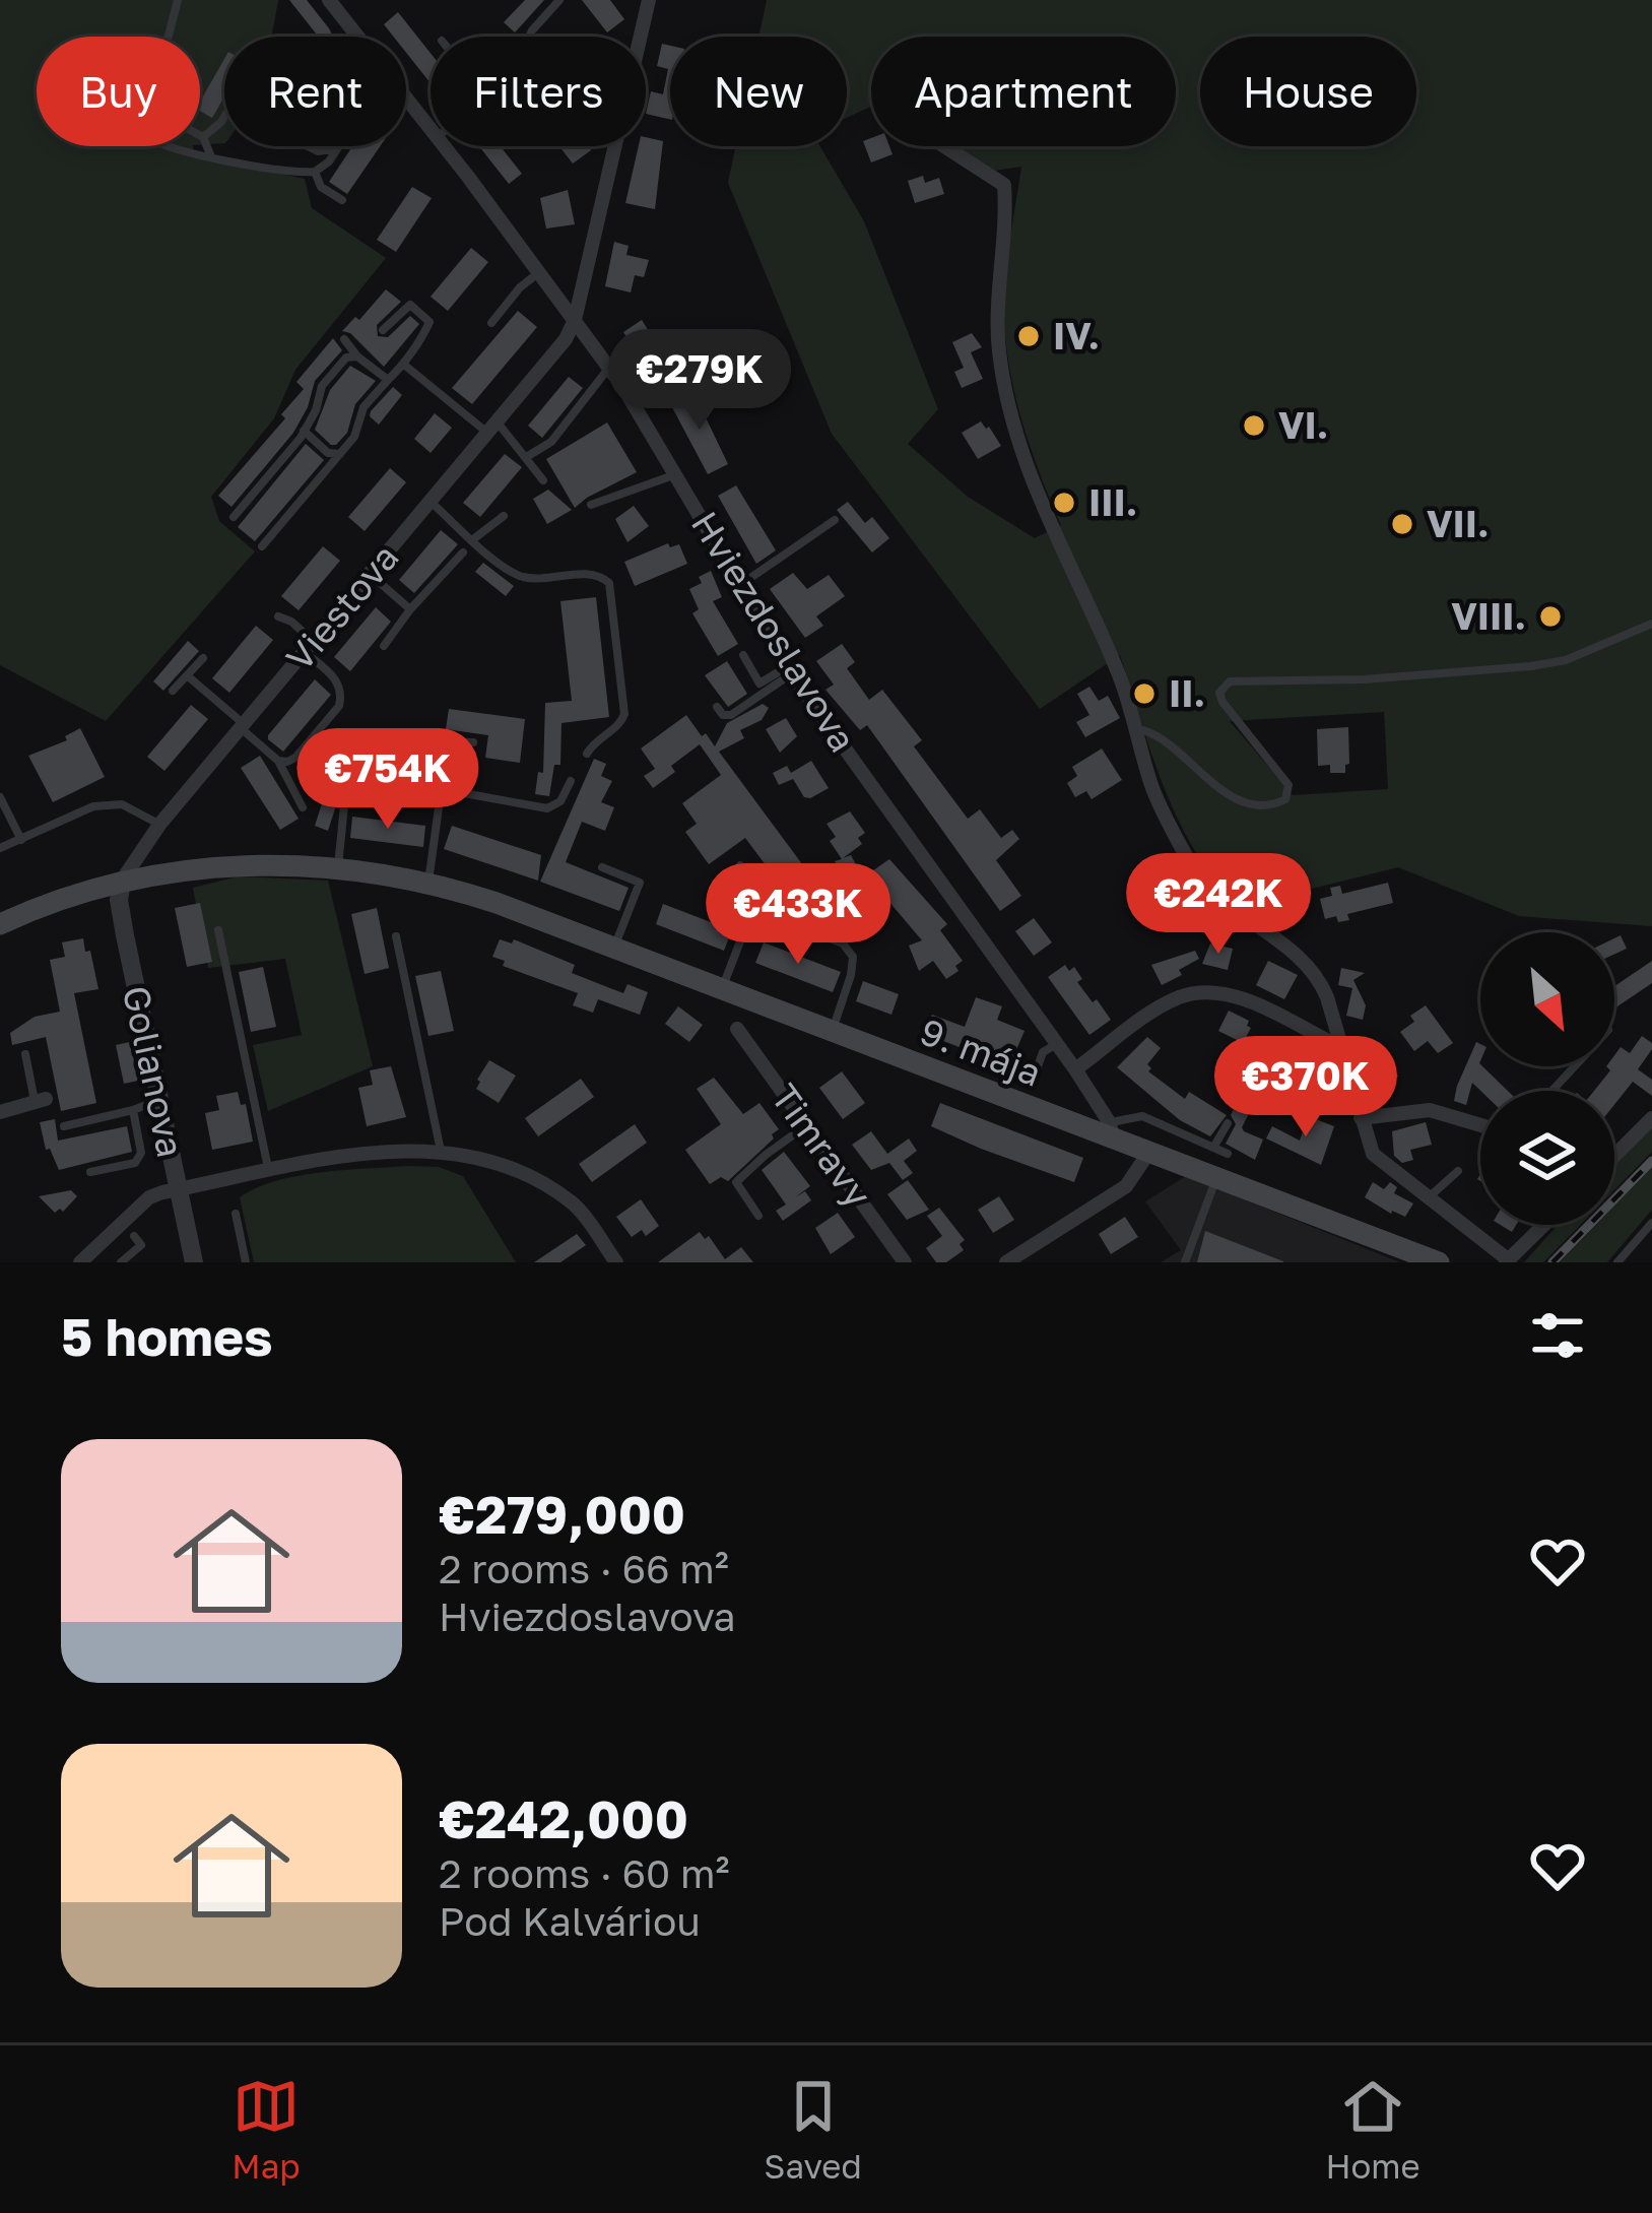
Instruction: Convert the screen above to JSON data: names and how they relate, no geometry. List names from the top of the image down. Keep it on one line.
{"streets":{"main road":["9. mája"],"street":["Viestova","Hviezdoslavova","Golianova","Timravy"]},"crossings":[["Viestova","Hviezdoslavova"],["Viestova","9. mája"],["Viestova","Golianova"],["Hviezdoslavova","9. mája"],["9. mája","Golianova"]],"places":["IV.","VI.","III.","VII.","VIII.","II."],"north":"bottom right","page":{"chip":["Buy","Rent","Filters","New","Apartment","House"],"price":["€279K","€754K","€242K","€433K","€370K"],"heading":"5 homes","list":[{"name":"€279,000","note":"2 rooms · 66 m² · Hviezdoslavova"},{"name":"€242,000","note":"2 rooms · 60 m² · Pod Kalváriou"}],"tabs":["Map","Saved","Home"]}}
